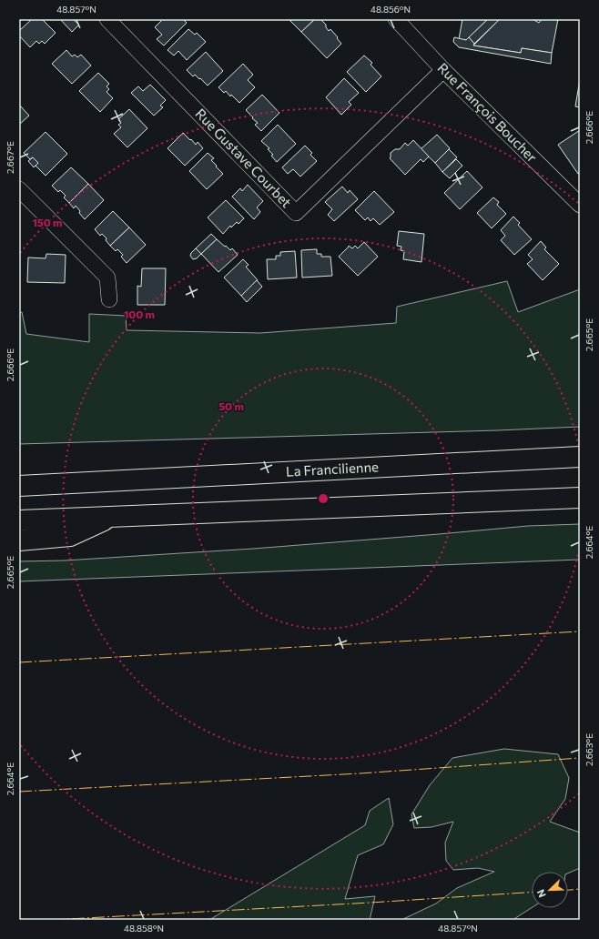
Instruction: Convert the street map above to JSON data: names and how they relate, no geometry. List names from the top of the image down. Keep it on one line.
{"streets":{"highway":["La Francilienne"],"street":["Rue François Boucher","Rue Gustave Courbet"]},"crossings":[["Rue François Boucher","Rue Gustave Courbet"]],"north":"bottom left","coordinates":["48.857°N","48.856°N","2.666°E","2.667°E","2.665°E","2.664°E","2.663°E","48.858°N"],"rings":["150 m","100 m","50 m"]}
